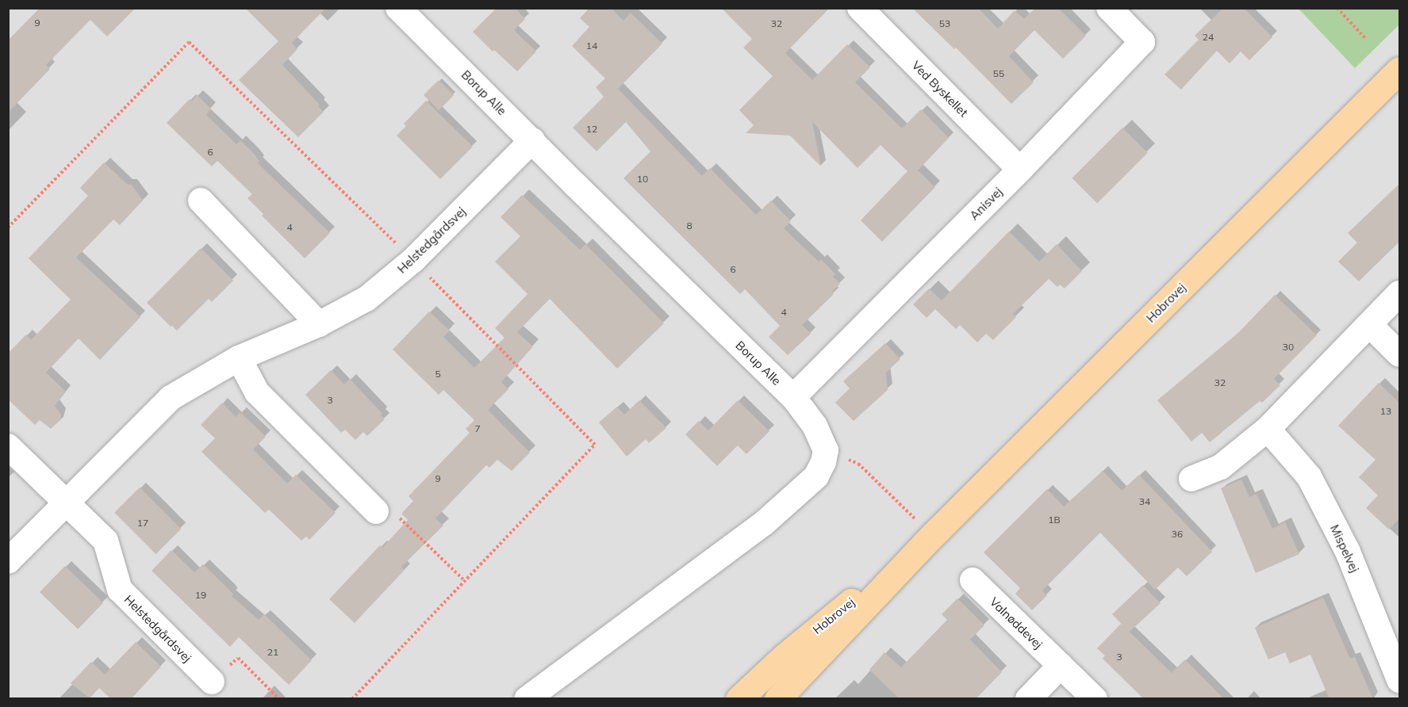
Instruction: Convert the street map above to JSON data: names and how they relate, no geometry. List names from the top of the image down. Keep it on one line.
{"streets":{"main road":["Hobrovej"],"street":["Ved Byskellet","Borup Alle","Anisvej","Helstedgårdsvej","Mispelvej","Valnøddevej"]},"crossings":[["Ved Byskellet","Anisvej"],["Borup Alle","Anisvej"],["Borup Alle","Helstedgårdsvej"]],"house_numbers":["9","32","53","24","14","55","12","6","10","8","4","6","4","30","5","32","3","13","7","9","34","1B","17","36","19","21","3"]}
